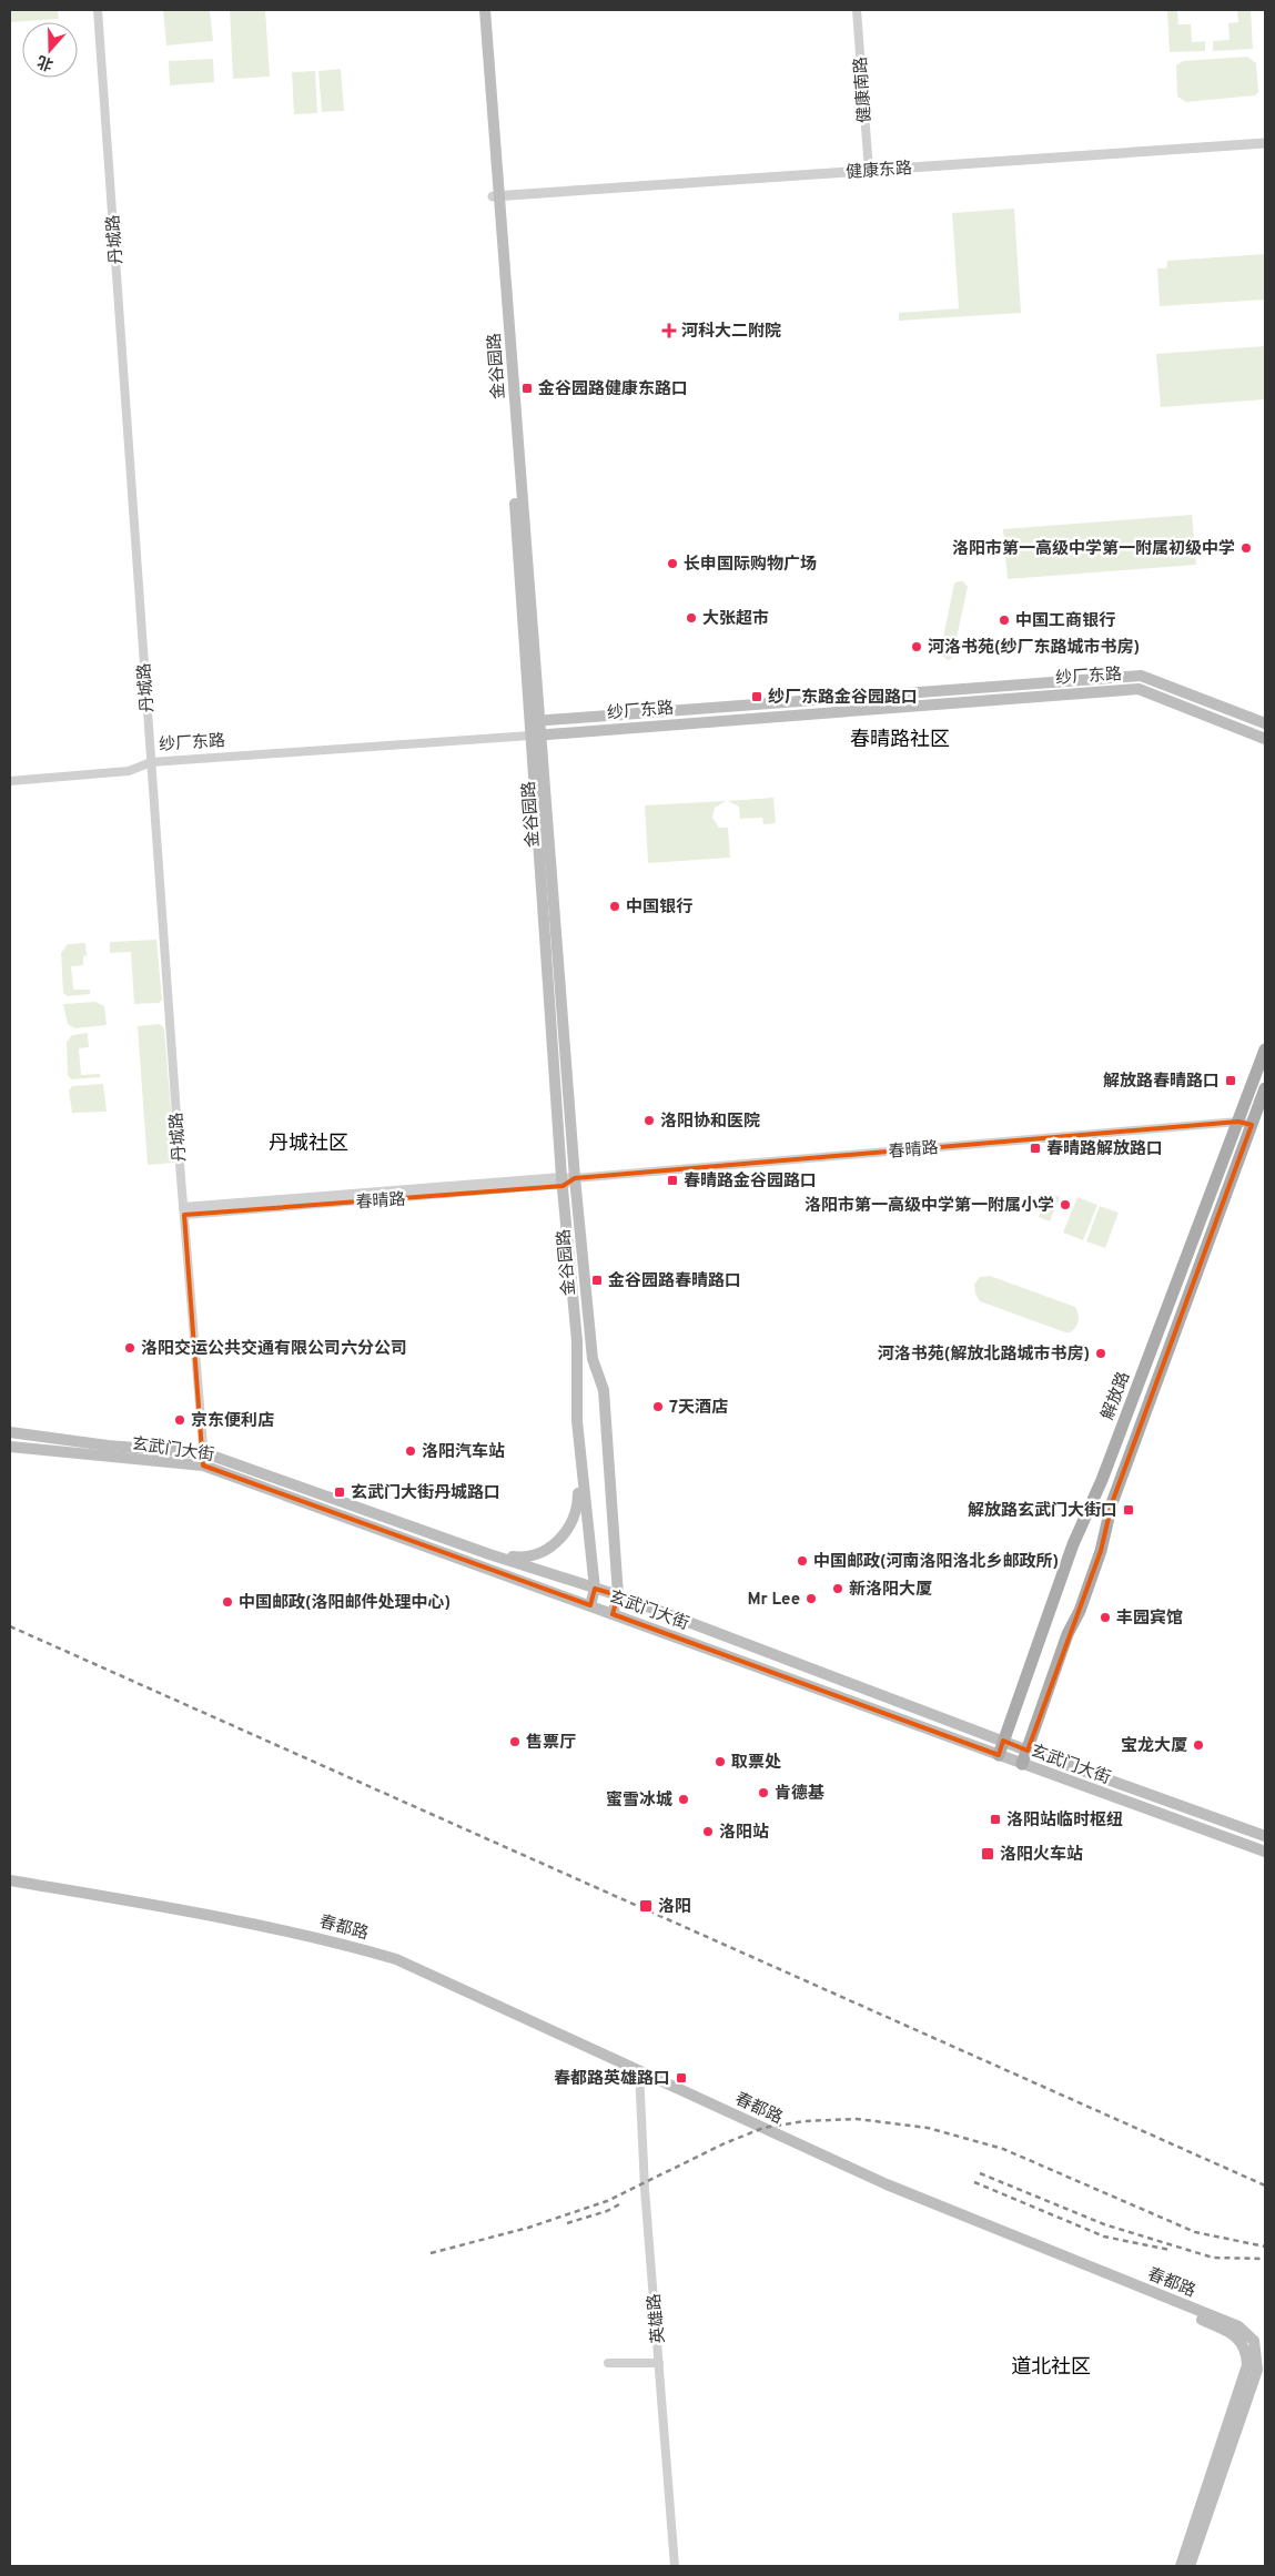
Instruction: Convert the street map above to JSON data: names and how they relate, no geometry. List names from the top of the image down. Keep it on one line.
{"streets":{"main road":["金谷园路","纱厂东路","解放路","玄武门大街","春都路"],"street":["健康南路","健康东路","丹城路","春晴路","英雄路"]},"crossings":[["健康南路","健康东路"],["健康东路","金谷园路"],["丹城路","纱厂东路"],["丹城路","春晴路"],["丹城路","玄武门大街"],["金谷园路","纱厂东路"],["金谷园路","春晴路"],["金谷园路","玄武门大街"],["春晴路","解放路"],["解放路","玄武门大街"],["春都路","英雄路"]],"districts":["春晴路社区","丹城社区","道北社区"],"places":{"health":["河科大二附院"],"transit":["金谷园路健康东路口","纱厂东路金谷园路口","解放路春晴路口","春晴路解放路口","春晴路金谷园路口","金谷园路春晴路口","玄武门大街丹城路口","解放路玄武门大街口","洛阳站临时枢纽","洛阳火车站","洛阳","春都路英雄路口"],"other":["洛阳市第一高级中学第一附属初级中学","长申国际购物广场","大张超市","中国工商银行","河洛书苑(纱厂东路城市书房)","中国银行","洛阳协和医院","洛阳市第一高级中学第一附属小学","洛阳交运公共交通有限公司六分公司","河洛书苑(解放北路城市书房)","7天酒店","京东便利店","洛阳汽车站","中国邮政(河南洛阳洛北乡邮政所)","新洛阳大厦","Mr Lee","中国邮政(洛阳邮件处理中心)","丰园宾馆","售票厅","宝龙大厦","取票处","肯德基","蜜雪冰城","洛阳站"]},"north":"bottom"}
